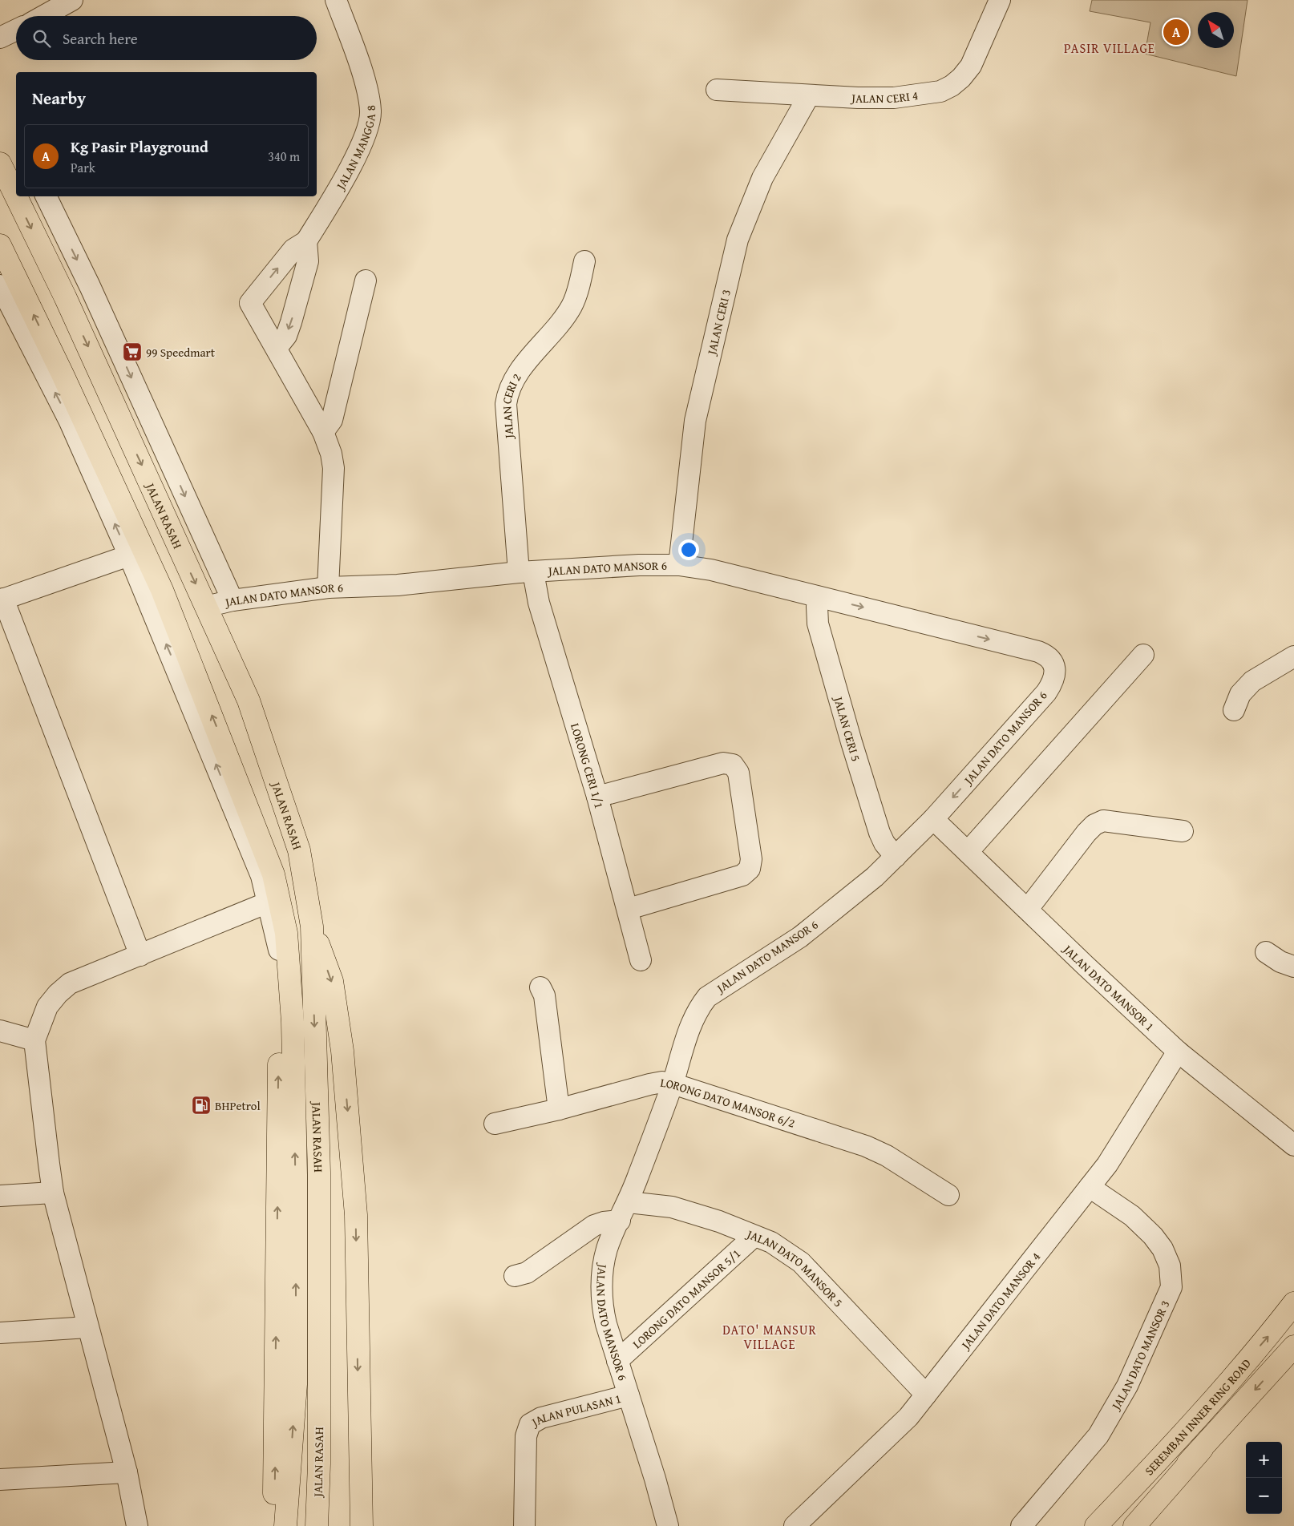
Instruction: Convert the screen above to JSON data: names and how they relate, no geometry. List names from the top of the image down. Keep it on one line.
{"streets":{"main road":["JALAN RASAH","SEREMBAN INNER RING ROAD"],"street":["JALAN CERI 4","JALAN MANGGA 8","JALAN CERI 3","JALAN CERI 2","JALAN DATO MANSOR 6","JALAN CERI 5","LORONG CERI 1/1","JALAN DATO MANSOR 1","LORONG DATO MANSOR 6/2","JALAN DATO MANSOR 5","LORONG DATO MANSOR 5/1","JALAN DATO MANSOR 4","JALAN DATO MANSOR 3","JALAN PULASAN 1"]},"crossings":[["JALAN CERI 4","JALAN CERI 3"],["JALAN CERI 3","JALAN DATO MANSOR 6"],["JALAN CERI 2","JALAN DATO MANSOR 6"],["JALAN CERI 2","LORONG CERI 1/1"],["JALAN RASAH","JALAN DATO MANSOR 6"],["JALAN DATO MANSOR 6","JALAN CERI 5"],["JALAN DATO MANSOR 6","LORONG CERI 1/1"],["JALAN DATO MANSOR 6","JALAN DATO MANSOR 1"],["JALAN DATO MANSOR 6","LORONG DATO MANSOR 6/2"],["JALAN DATO MANSOR 6","JALAN DATO MANSOR 5"],["JALAN DATO MANSOR 6","LORONG DATO MANSOR 5/1"],["JALAN DATO MANSOR 6","JALAN PULASAN 1"],["JALAN DATO MANSOR 1","JALAN DATO MANSOR 4"],["JALAN DATO MANSOR 5","LORONG DATO MANSOR 5/1"],["JALAN DATO MANSOR 5","JALAN DATO MANSOR 4"],["JALAN DATO MANSOR 4","JALAN DATO MANSOR 3"]],"districts":["PASIR VILLAGE","DATO' MANSUR VILLAGE"],"places":{"supermarket":["99 Speedmart"],"fuel station":["BHPetrol"]},"north":"top left","page":{"search":"Search here","pins":"A","heading":"Nearby","list":[{"mark":"A","name":"Kg Pasir Playground","note":"Park","value":"340 m"}],"map_buttons":["+","−"]}}
